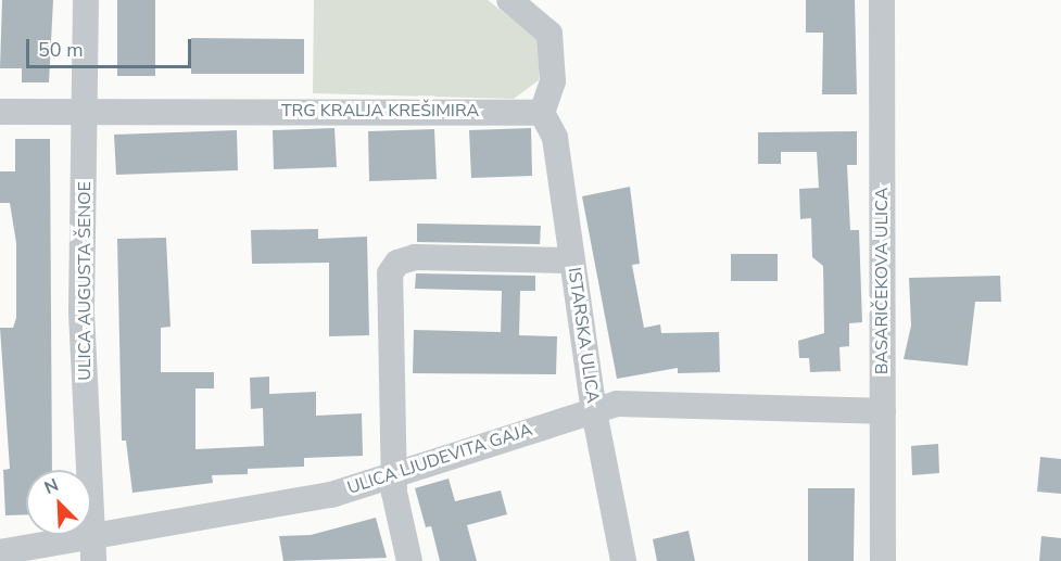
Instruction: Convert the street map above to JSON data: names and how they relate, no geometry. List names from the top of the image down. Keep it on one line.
{"streets":{"street":["TRG KRALJA KREŠIMIRA","ULICA AUGUSTA ŠENOE","BASARIČEKOVA ULICA","ISTARSKA ULICA","ULICA LJUDEVITA GAJA"]},"crossings":[["TRG KRALJA KREŠIMIRA","ULICA AUGUSTA ŠENOE"],["TRG KRALJA KREŠIMIRA","ISTARSKA ULICA"],["ULICA AUGUSTA ŠENOE","ULICA LJUDEVITA GAJA"],["BASARIČEKOVA ULICA","ULICA LJUDEVITA GAJA"],["ISTARSKA ULICA","ULICA LJUDEVITA GAJA"]],"scale_bar":"50 m","north":"top left"}
